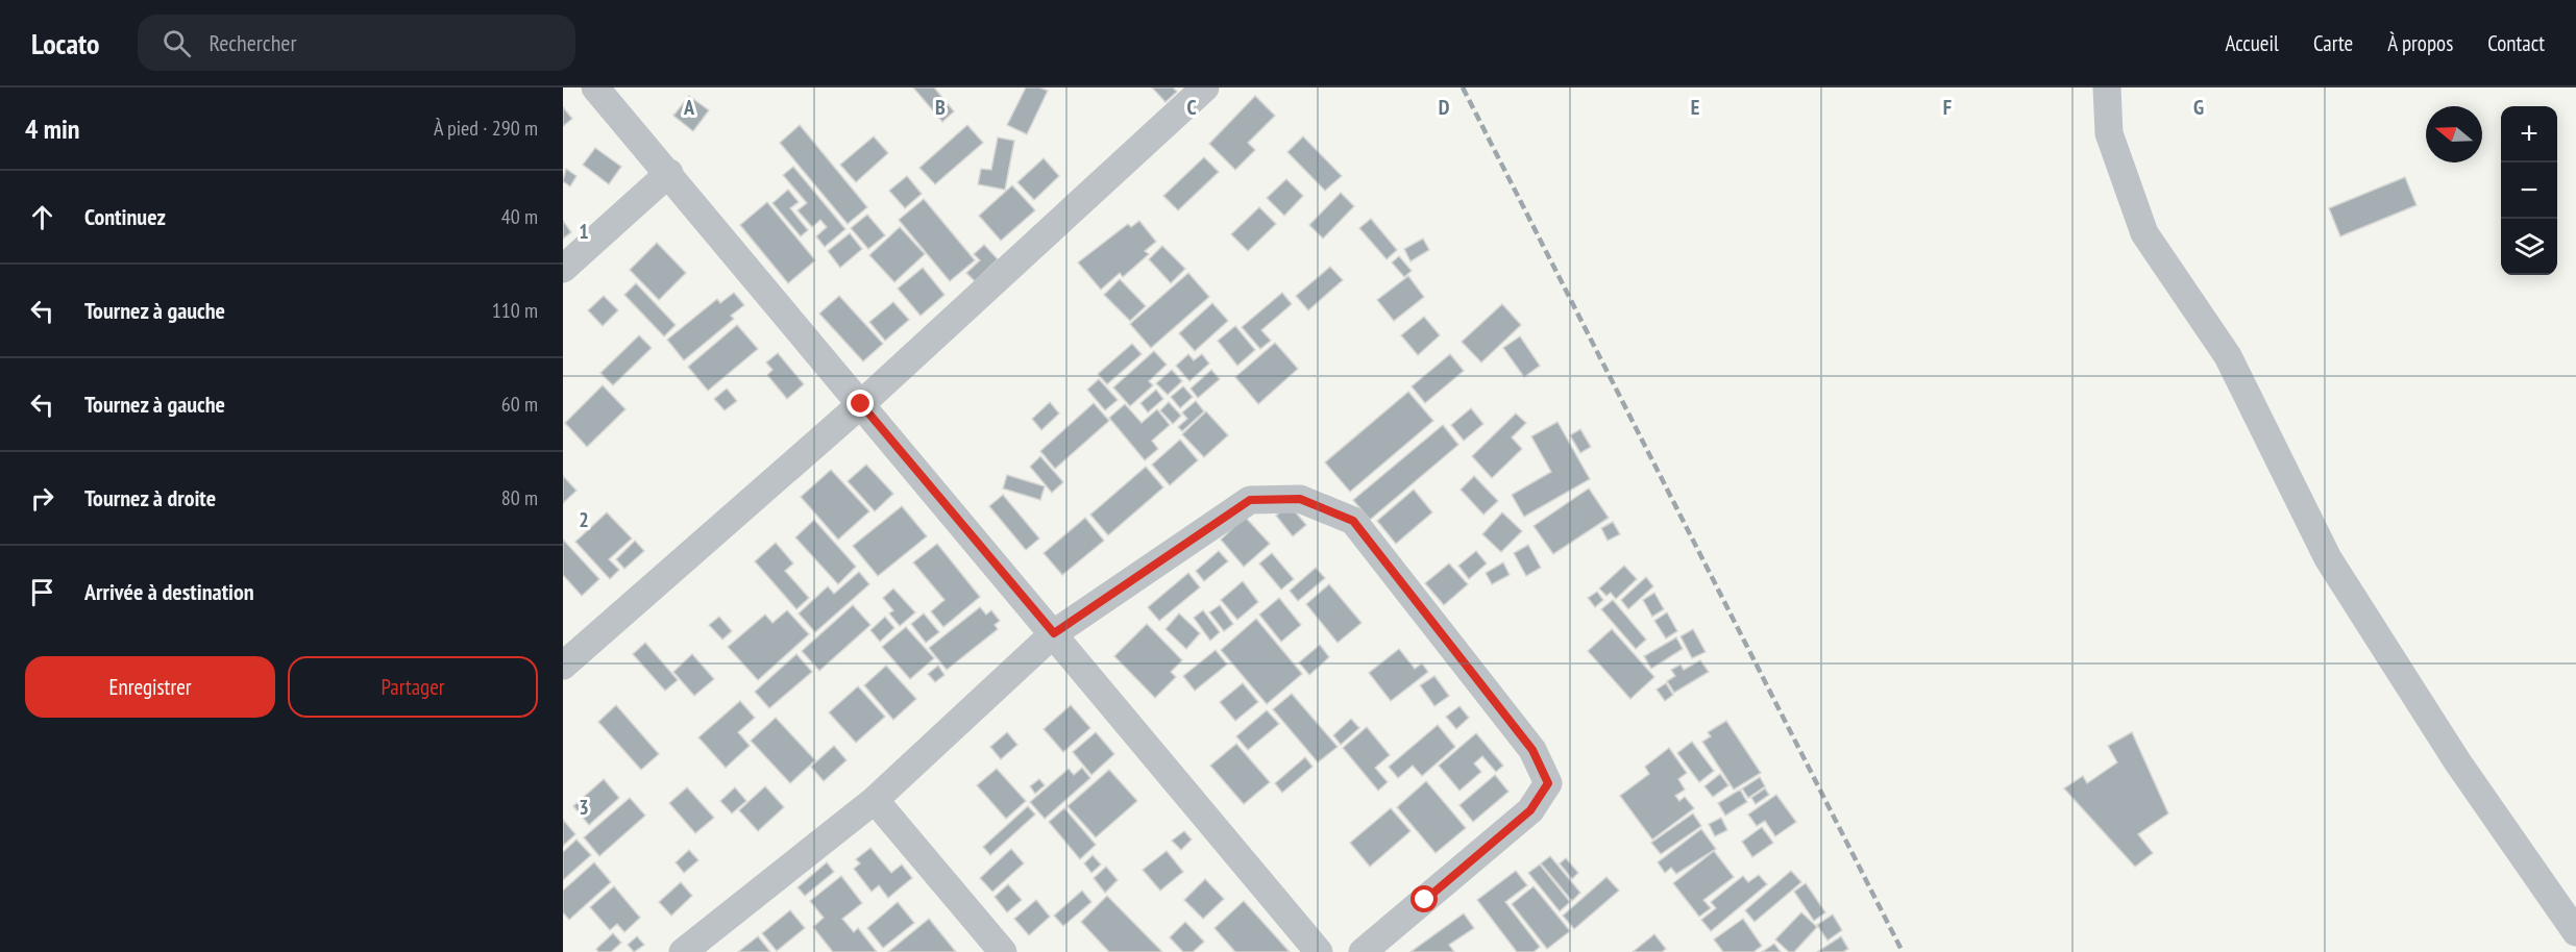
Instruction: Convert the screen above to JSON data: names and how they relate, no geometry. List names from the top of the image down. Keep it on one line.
{"north":"left","page":{"header":"Locato","search":"Rechercher","nav":["Accueil","Carte","À propos","Contact"],"heading":["4 min","À pied · 290 m"],"map_buttons":["+","−"],"list":[["Continuez","40 m"],["Tournez à gauche","110 m"],["Tournez à gauche","60 m"],["Tournez à droite","80 m"],"Arrivée à destination"],"buttons":["Enregistrer","Partager"]},"grid":{"columns":["A","B","C","D","E","F","G"],"rows":["1","2","3"]}}
